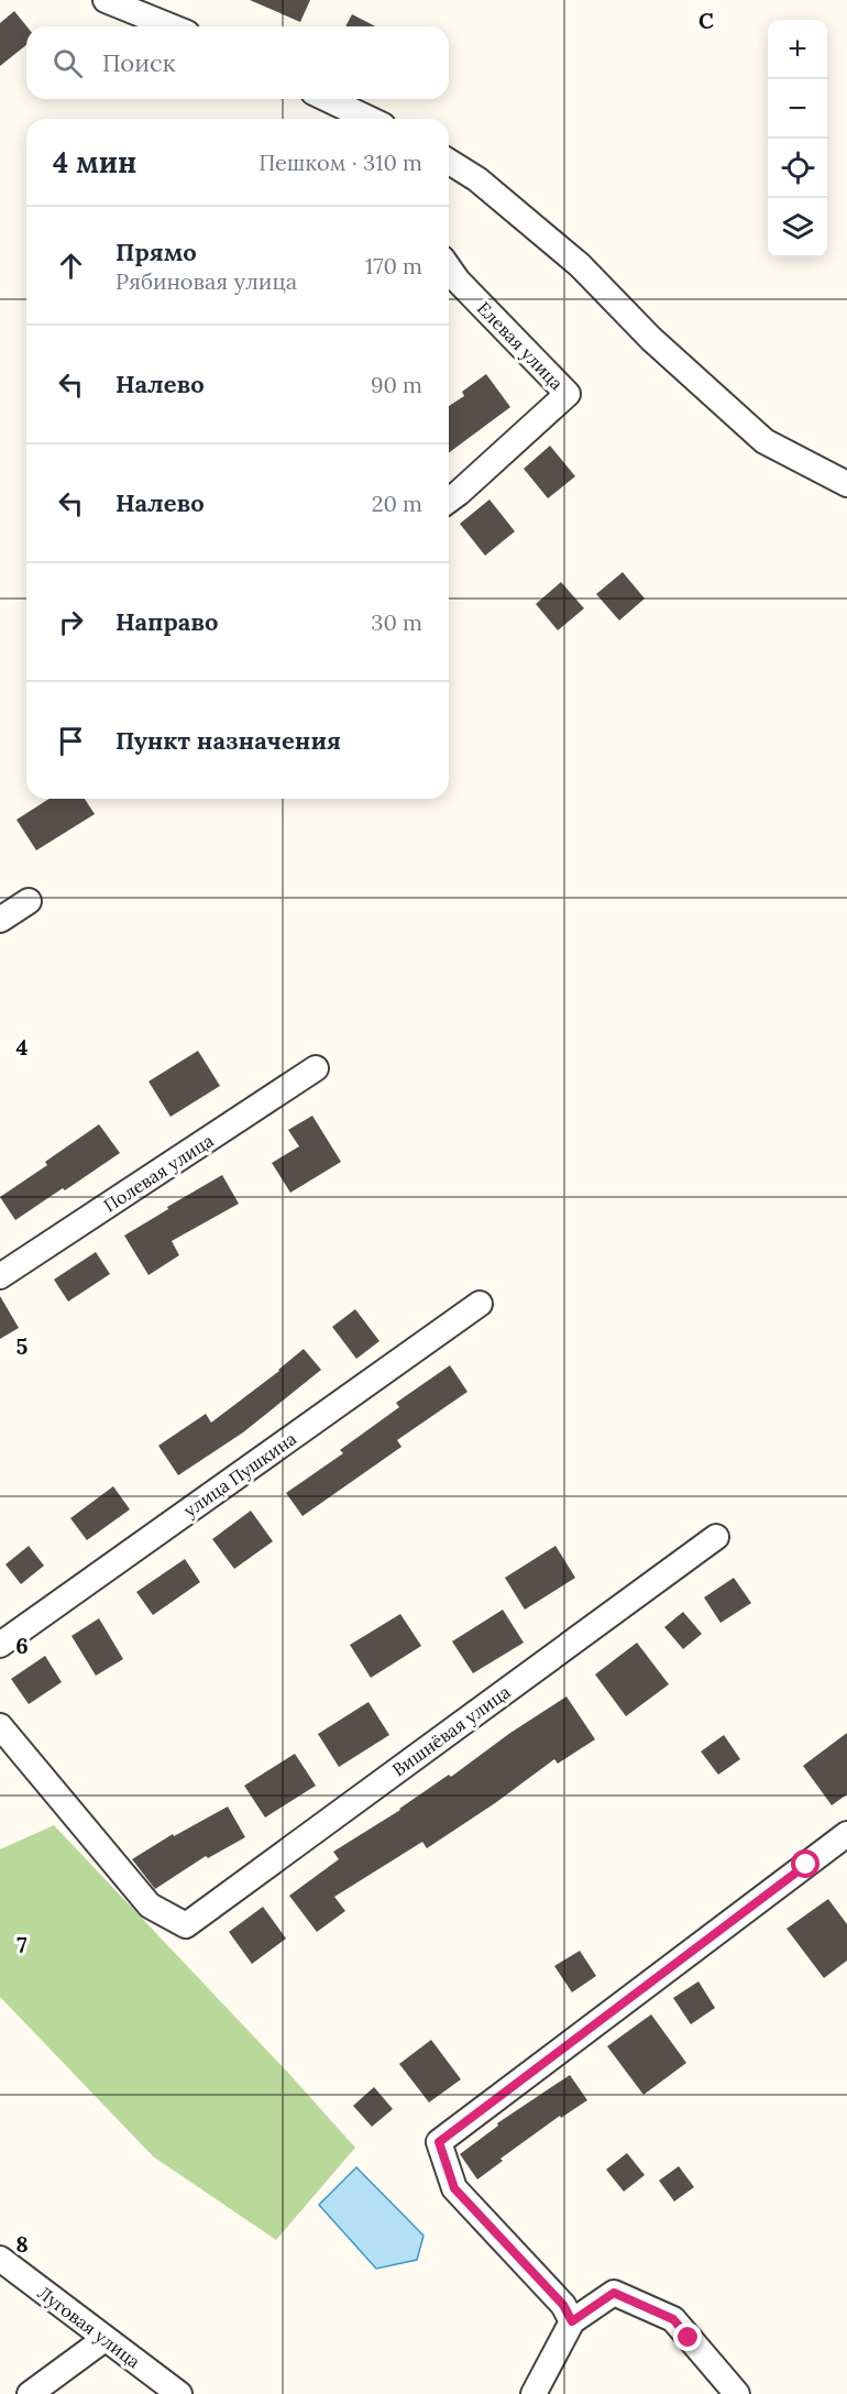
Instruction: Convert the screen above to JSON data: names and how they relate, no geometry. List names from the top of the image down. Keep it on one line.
{"streets":{"street":["Елевая улица","Полевая улица","улица Пушкина","Вишнёвая улица","Луговая улица"]},"page":{"map_buttons":["+","−"],"search":"Поиск","heading":["4 мин","Пешком · 310 m"],"list":[["Прямо","Рябиновая улица","170 m"],["Налево","90 m"],["Налево","20 m"],["Направо","30 m"],"Пункт назначения"]},"grid":{"columns":["C"],"rows":["4","5","6","7","8"]}}
